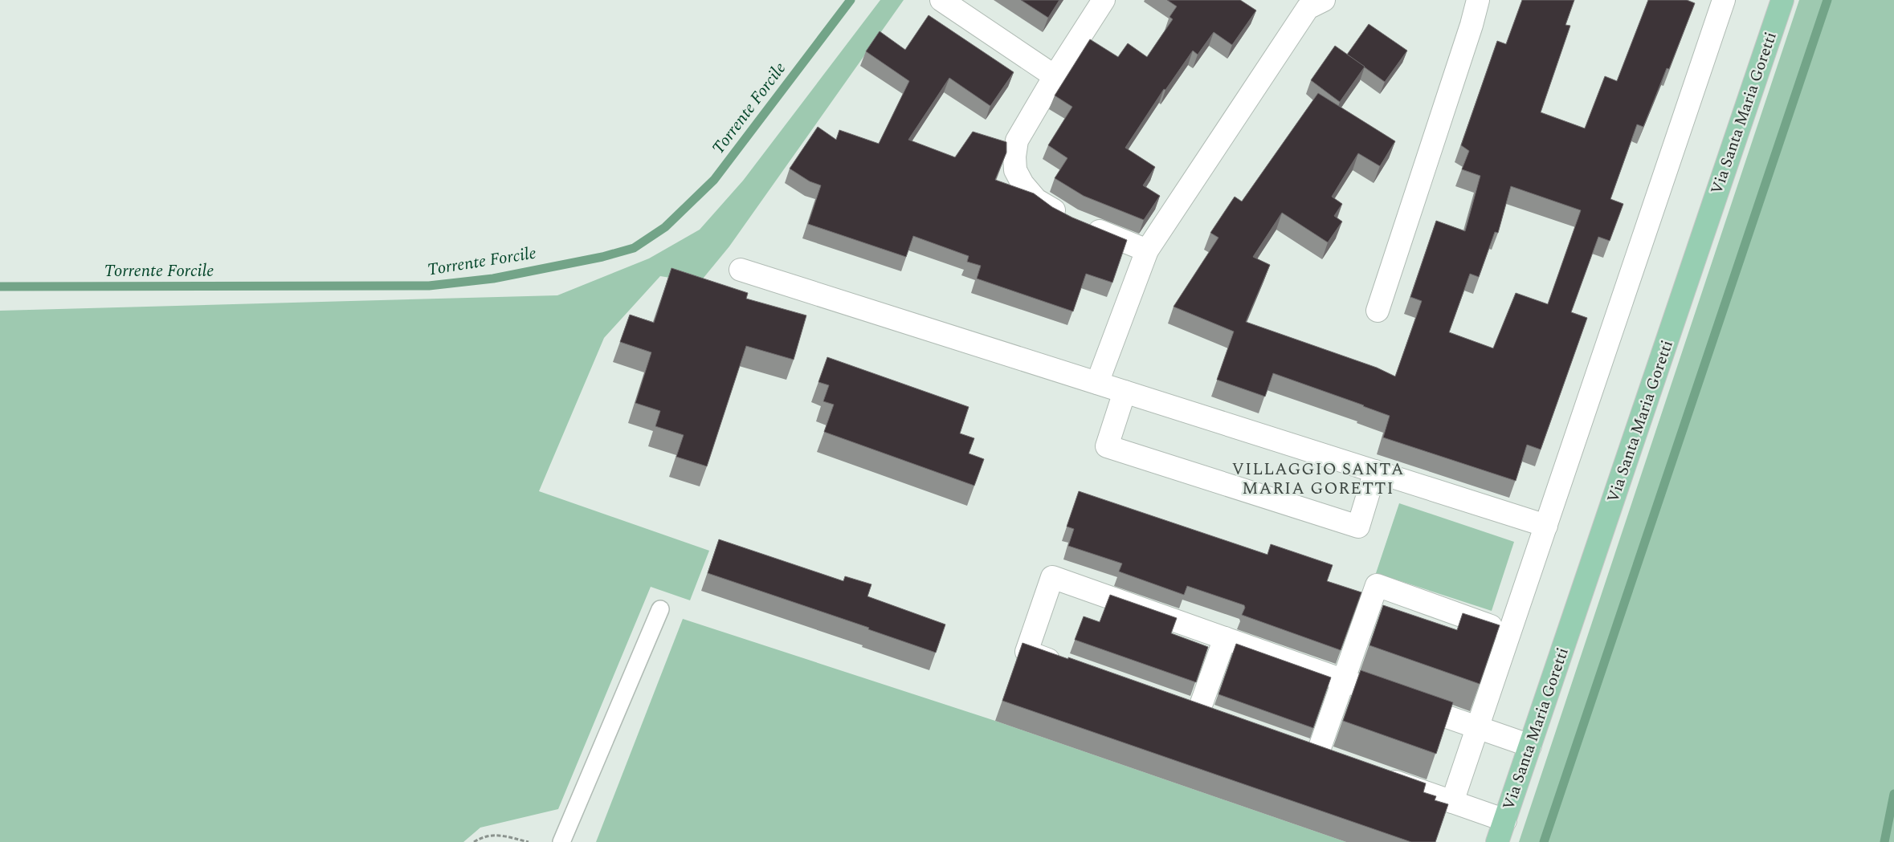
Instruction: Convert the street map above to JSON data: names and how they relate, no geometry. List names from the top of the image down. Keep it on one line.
{"streets":{"main road":["Via Santa Maria Goretti"]},"districts":["VILLAGGIO SANTA MARIA GORETTI"],"water":["Torrente Forcile"]}
